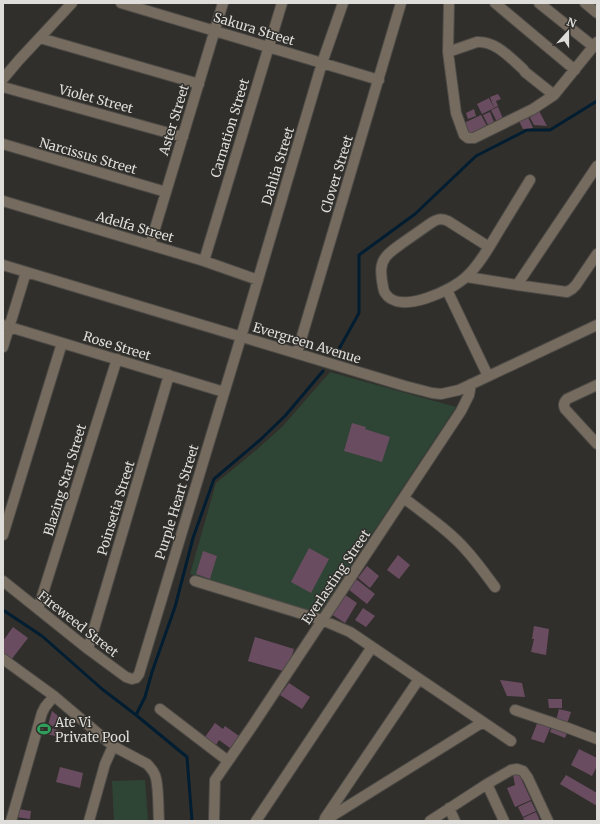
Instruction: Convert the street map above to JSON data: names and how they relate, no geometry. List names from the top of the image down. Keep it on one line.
{"streets":{"street":["Sakura Street","Violet Street","Aster Street","Carnation Street","Narcissus Street","Dahlia Street","Clover Street","Adelfa Street","Evergreen Avenue","Rose Street","Blazing Star Street","Purple Heart Street","Poinsetia Street","Everlasting Street","Fireweed Street"]},"crossings":[["Sakura Street","Aster Street"],["Sakura Street","Carnation Street"],["Sakura Street","Dahlia Street"],["Sakura Street","Clover Street"],["Violet Street","Aster Street"],["Aster Street","Narcissus Street"],["Aster Street","Adelfa Street"],["Carnation Street","Adelfa Street"],["Dahlia Street","Adelfa Street"],["Dahlia Street","Evergreen Avenue"],["Dahlia Street","Purple Heart Street"],["Clover Street","Evergreen Avenue"],["Evergreen Avenue","Purple Heart Street"],["Evergreen Avenue","Everlasting Street"],["Rose Street","Blazing Star Street"],["Rose Street","Purple Heart Street"],["Rose Street","Poinsetia Street"],["Blazing Star Street","Fireweed Street"],["Purple Heart Street","Fireweed Street"],["Poinsetia Street","Fireweed Street"]],"places":{"sports":["Ate Vi Private Pool"]},"north":"top"}
